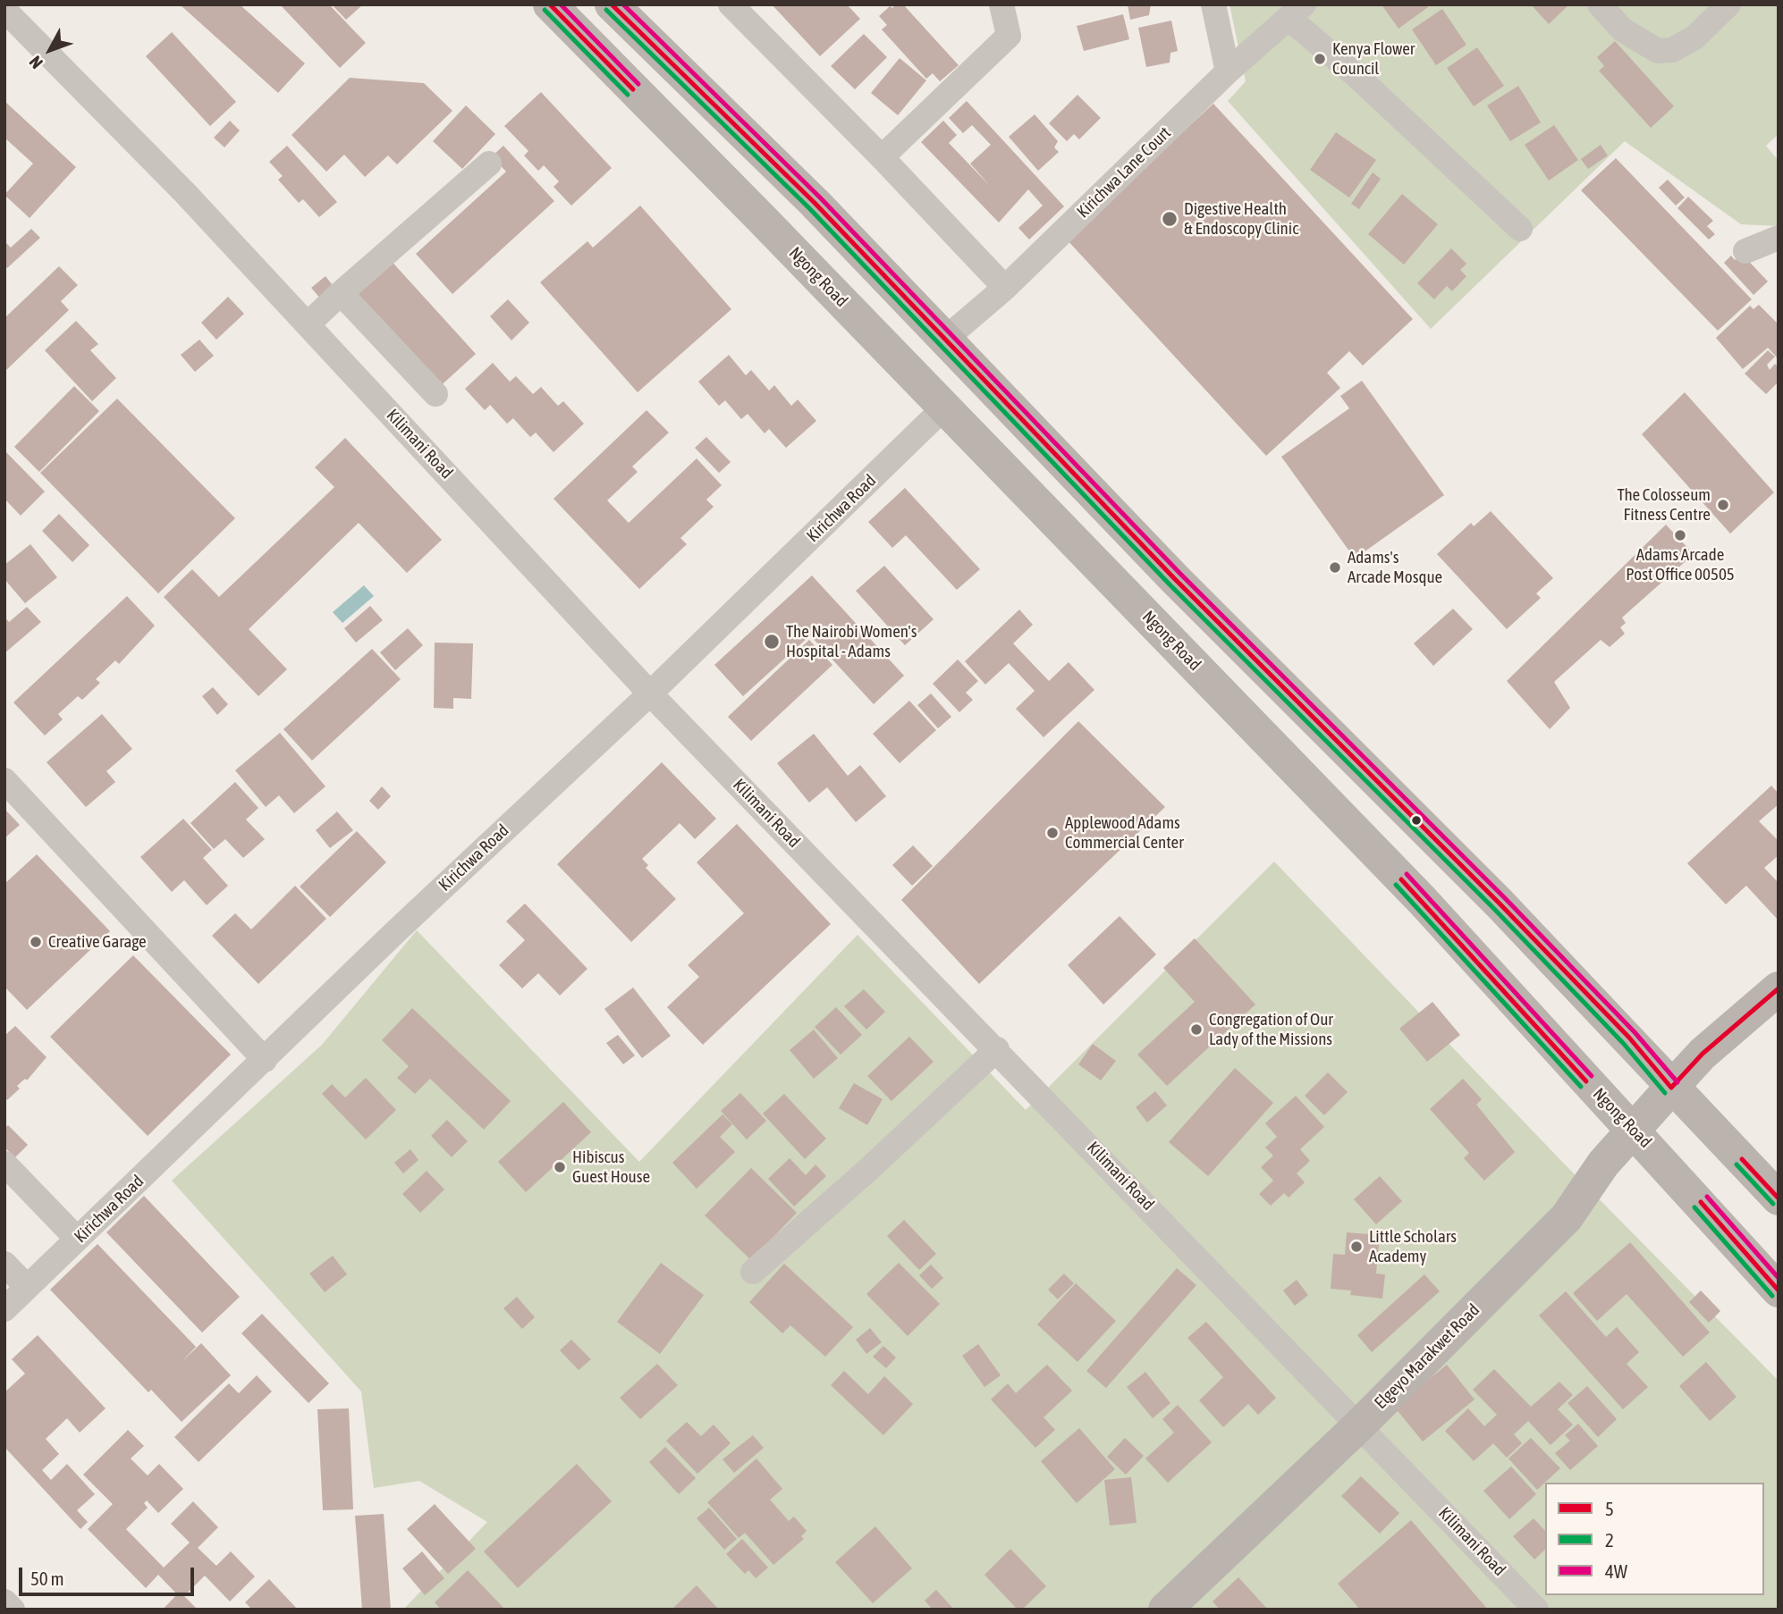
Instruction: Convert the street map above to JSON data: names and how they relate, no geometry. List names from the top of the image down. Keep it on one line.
{"streets":{"main road":["Ngong Road","Elgeyo Marakwet Road"],"street":["Kirichwa Lane Court","Kilimani Road","Kirichwa Road"]},"crossings":[["Ngong Road","Kirichwa Road"],["Ngong Road","Elgeyo Marakwet Road"],["Kilimani Road","Kirichwa Road"],["Kilimani Road","Elgeyo Marakwet Road"]],"places":["Kenya Flower Council","Digestive Health & Endoscopy Clinic","The Colosseum Fitness Centre","Adams Arcade Post Office 00505","Adams's Arcade Mosque","The Nairobi Women's Hospital - Adams","Applewood Adams Commercial Center","Creative Garage","Congregation of Our Lady of the Missions","Hibiscus Guest House","Little Scholars Academy"],"lines":["transit line 5","transit line 4W","transit line 2"],"legend":["5","2","4W"],"scale_bar":"50 m","north":"bottom left"}
